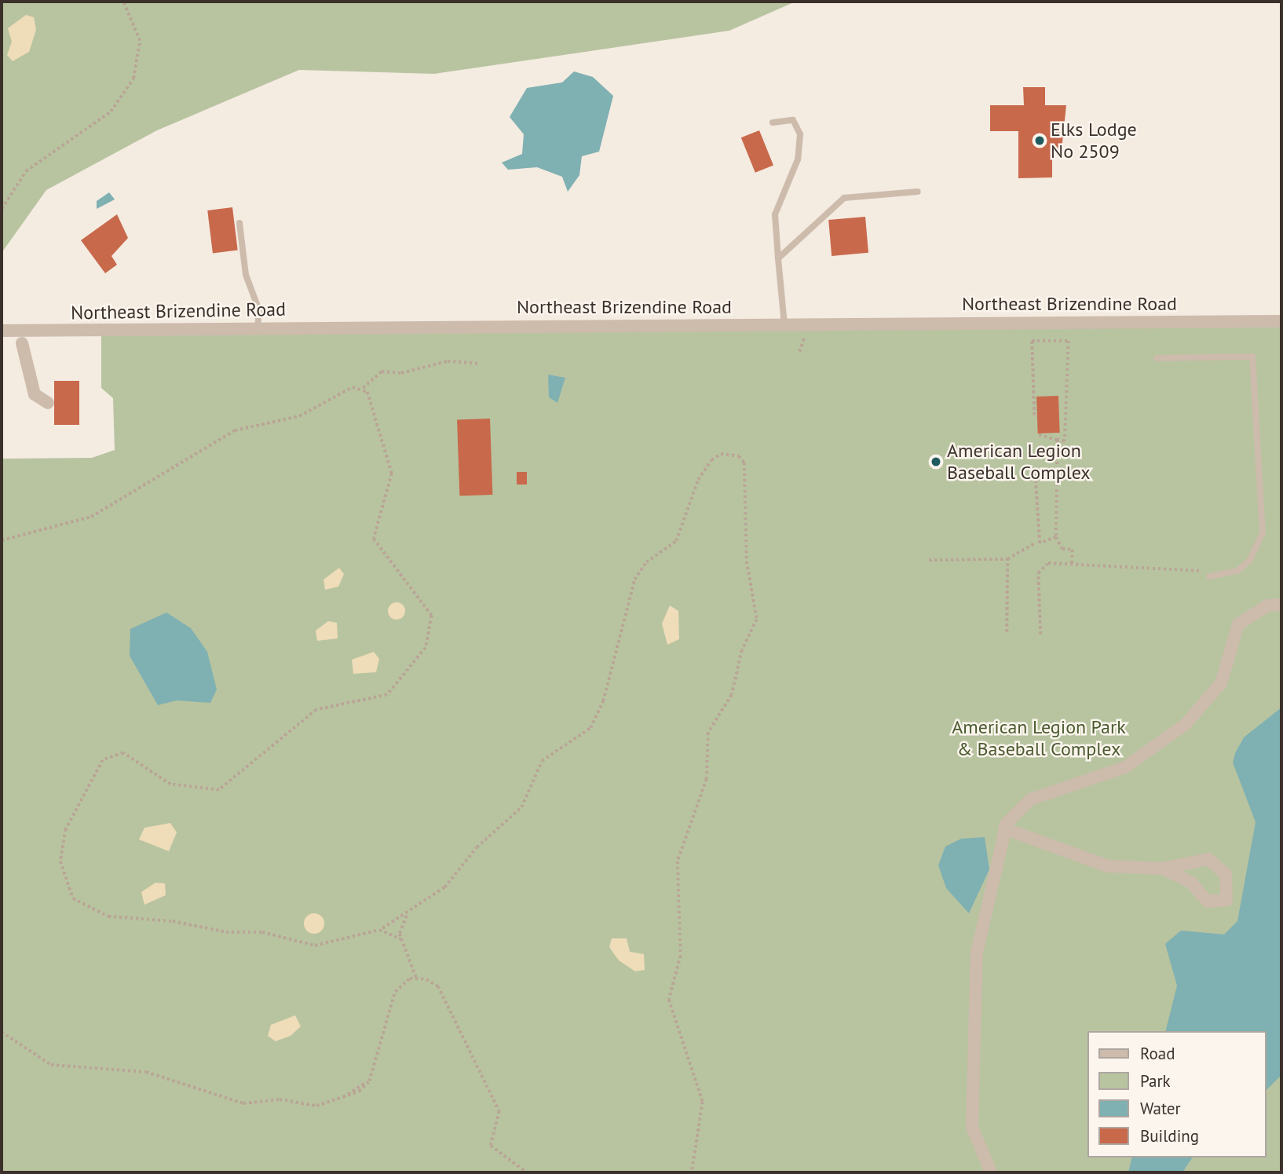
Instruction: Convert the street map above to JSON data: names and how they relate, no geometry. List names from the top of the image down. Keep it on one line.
{"streets":{"street":["Northeast Brizendine Road"]},"parks":["American Legion Park & Baseball Complex"],"places":["Elks Lodge No 2509","American Legion Baseball Complex"],"legend":["Road","Park","Water","Building"]}
